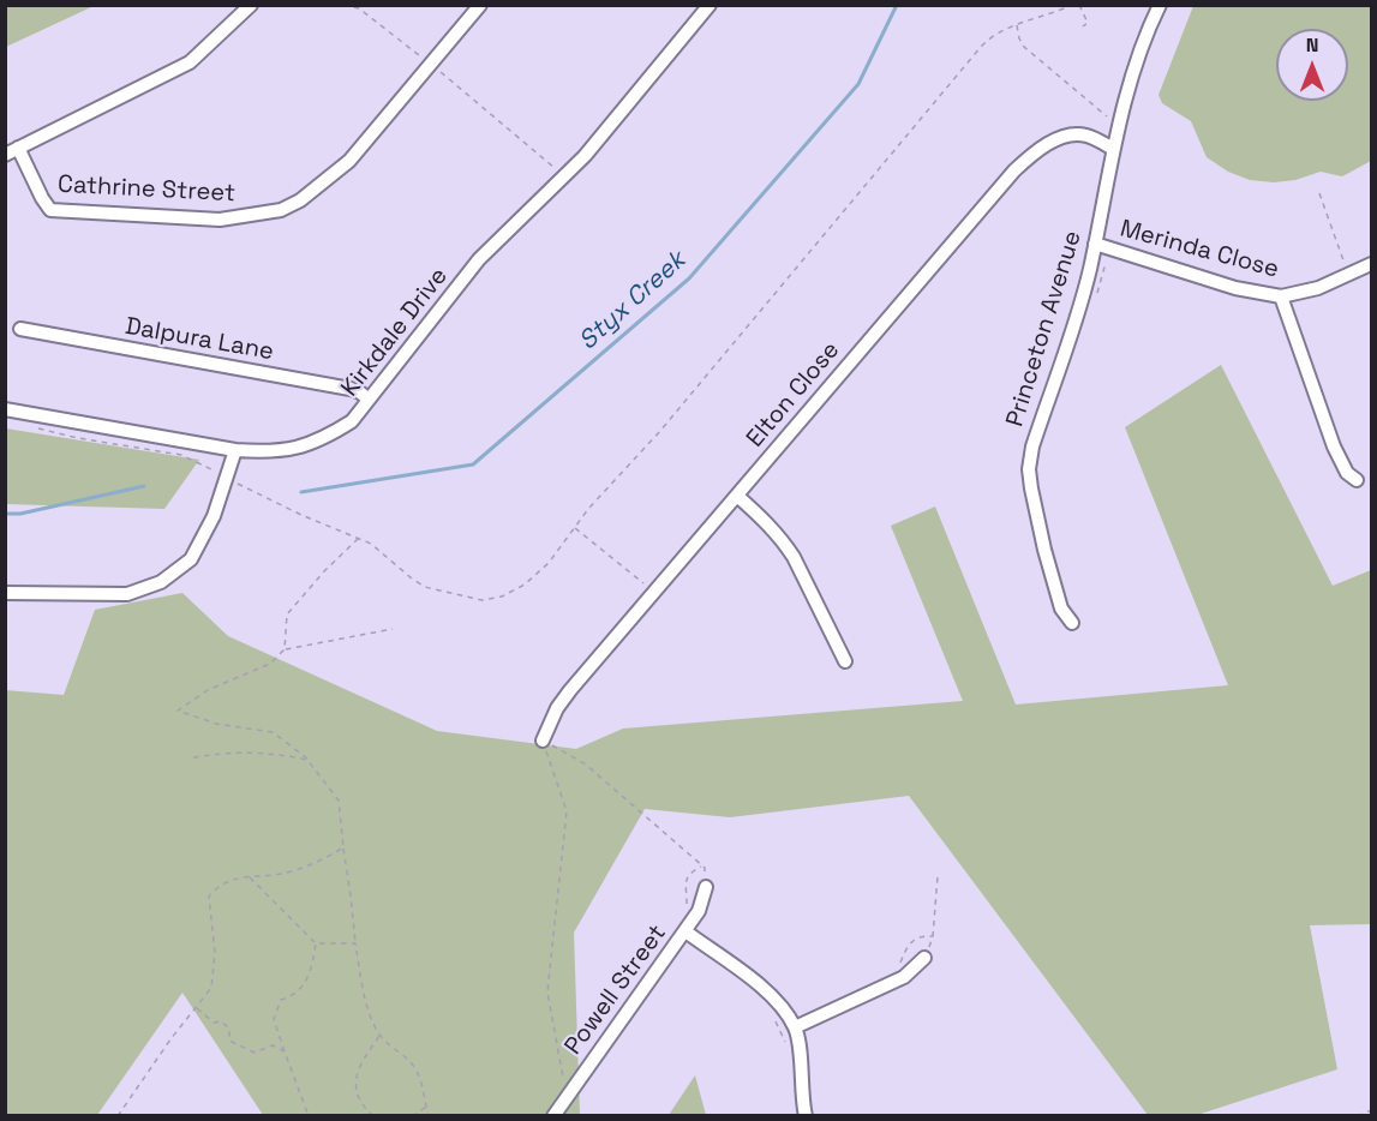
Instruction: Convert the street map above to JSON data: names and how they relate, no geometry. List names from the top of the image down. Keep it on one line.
{"streets":{"street":["Cathrine Street","Merinda Close","Princeton Avenue","Kirkdale Drive","Dalpura Lane","Elton Close","Powell Street"]},"crossings":[["Merinda Close","Princeton Avenue"],["Princeton Avenue","Elton Close"],["Kirkdale Drive","Dalpura Lane"]],"water":["Styx Creek"],"north":"top"}
